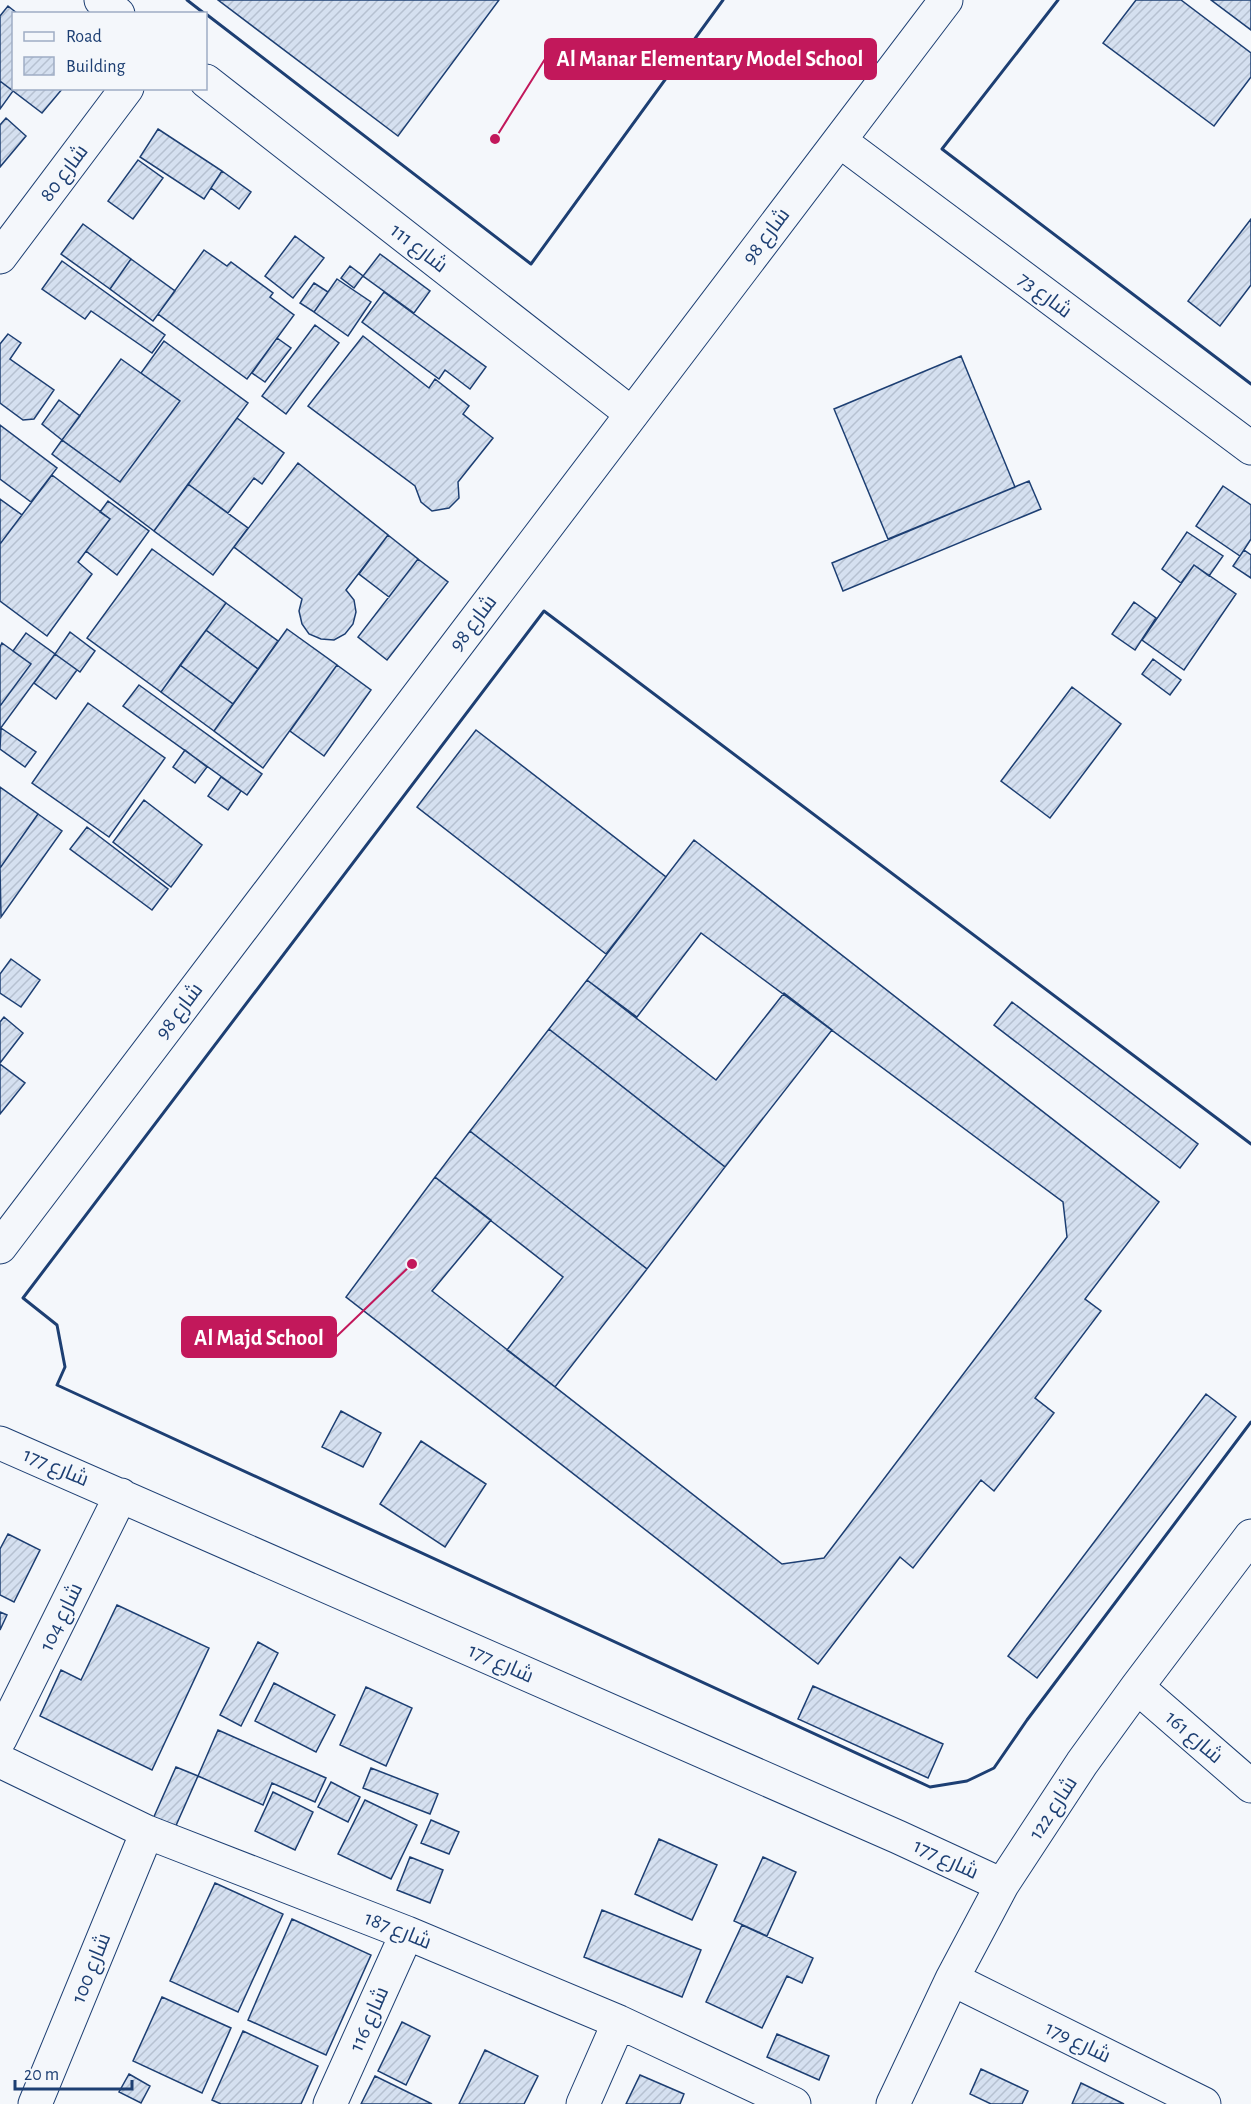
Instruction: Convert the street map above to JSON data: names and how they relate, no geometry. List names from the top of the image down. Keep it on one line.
{"streets":{"street":["شارع 80","شارع 98","شارع 111","شارع 73","شارع 177","شارع 104","شارع 161","شارع 122","شارع 187","شارع 100","شارع 116","شارع 179"]},"crossings":[["شارع 98","شارع 111"],["شارع 98","شارع 73"],["شارع 177","شارع 104"],["شارع 177","شارع 122"],["شارع 161","شارع 122"],["شارع 122","شارع 179"],["شارع 187","شارع 100"],["شارع 187","شارع 116"]],"places":["Al Manar Elementary Model School","Al Majd School"],"legend":["Road","Building"],"scale_bar":"20 m"}
